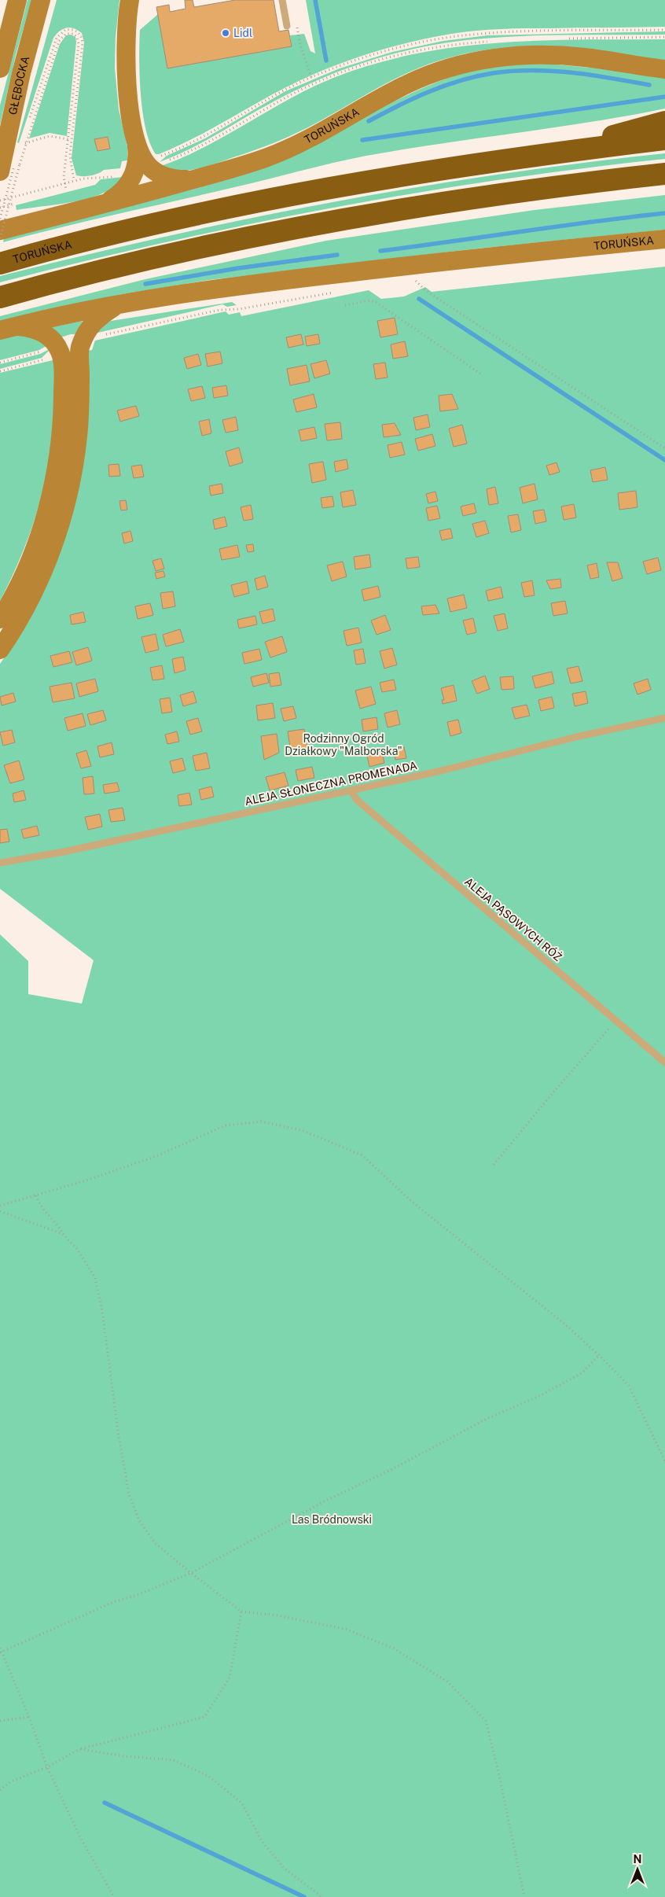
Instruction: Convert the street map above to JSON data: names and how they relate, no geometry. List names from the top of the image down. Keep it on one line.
{"streets":{"highway":["TORUŃSKA"],"street":["GŁĘBOCKA"],"lane":["ALEJA SŁONECZNA PROMENADA","ALEJA PĄSOWYCH RÓŻ"]},"crossings":[["ALEJA SŁONECZNA PROMENADA","ALEJA PĄSOWYCH RÓŻ"]],"parks":["Rodzinny Ogród Działkowy \"Malborska\"","Las Bródnowski"],"places":["Lidl"],"north":"top"}
